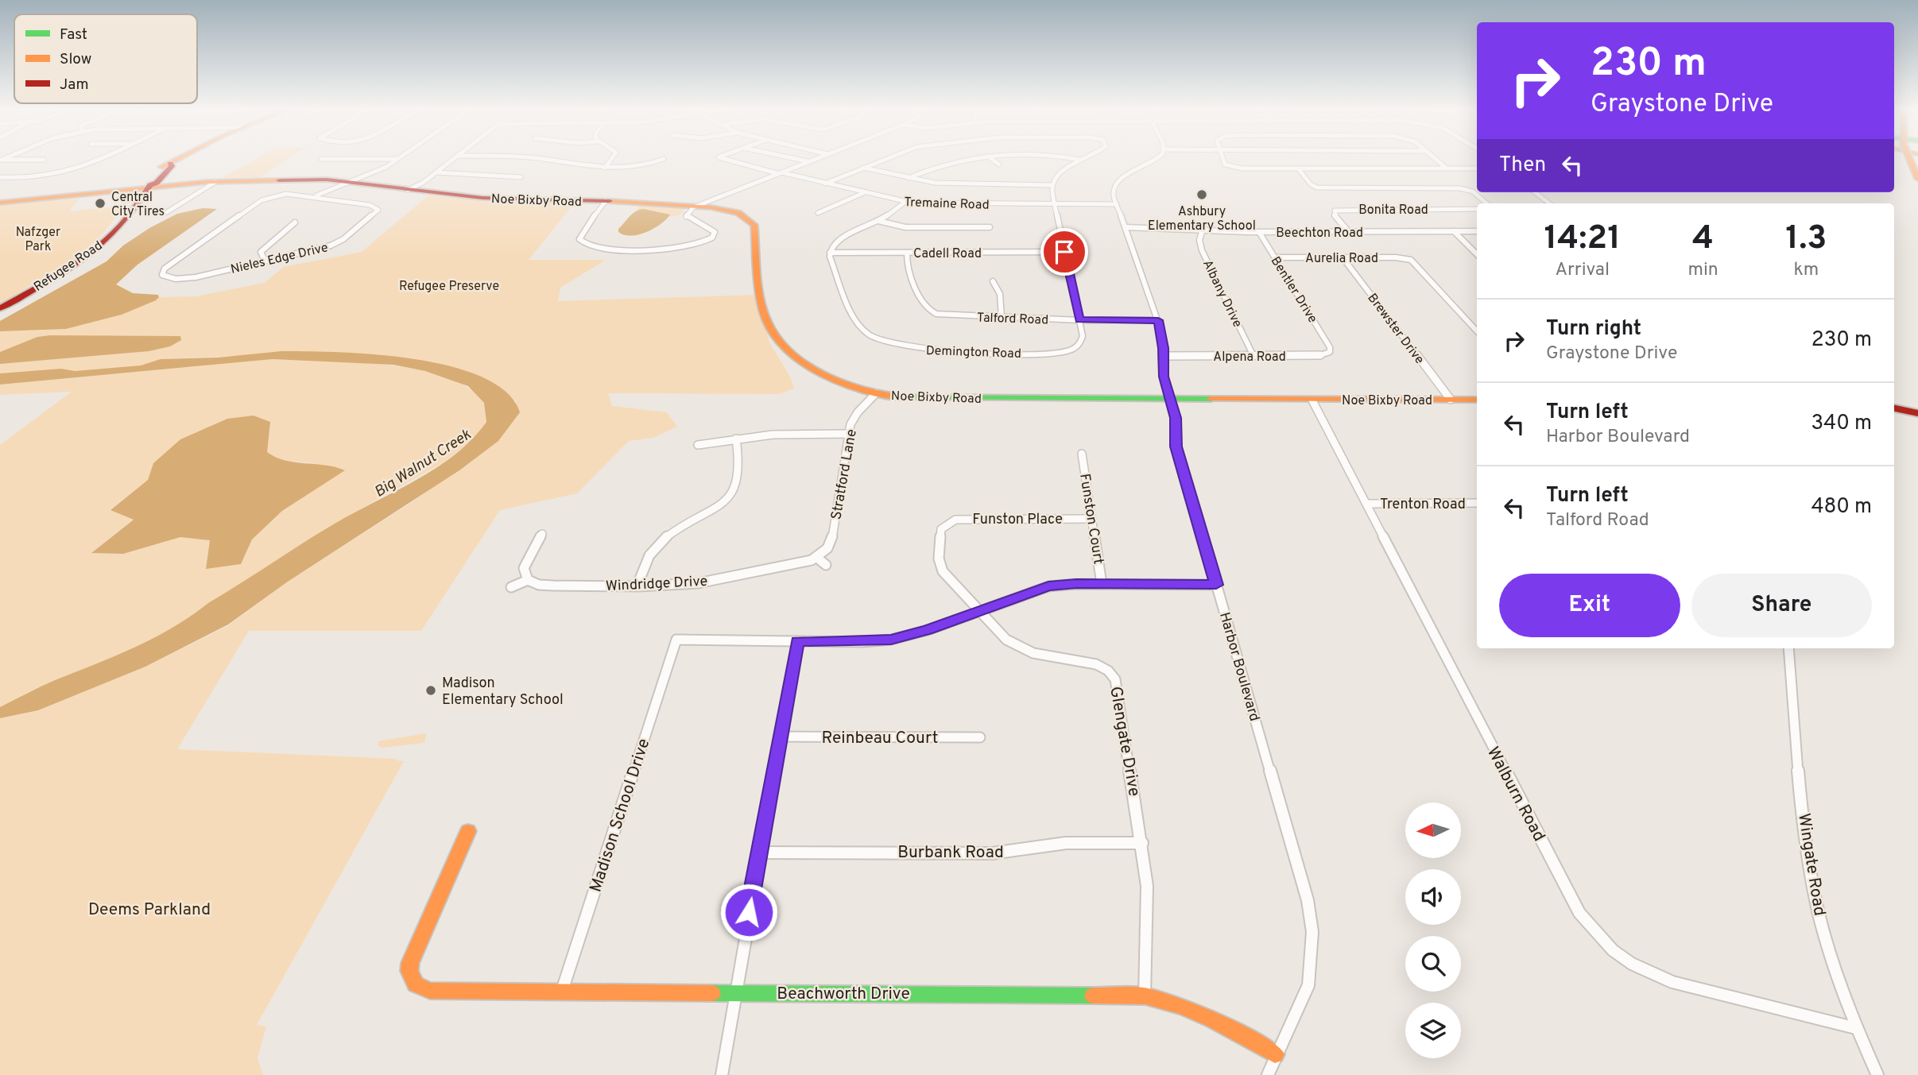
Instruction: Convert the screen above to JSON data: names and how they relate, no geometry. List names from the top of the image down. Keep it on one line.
{"streets":{"street":["Noe Bixby Road","Tremaine Road","Bonita Road","Beechton Road","Cadell Road","Nieles Edge Drive","Aurelia Road","Refugee Road","Bentler Drive","Albany Drive","Talford Road","Brewster Drive","Demington Road","Alpena Road","Stratford Lane","Trenton Road","Funston Place","Funston Court","Windridge Drive","Harbor Boulevard","Reinbeau Court","Glengate Drive","Walburn Road","Madison School Drive","Burbank Road","Wingate Road","Beachworth Drive"]},"crossings":[["Noe Bixby Road","Refugee Road"],["Noe Bixby Road","Brewster Drive"],["Noe Bixby Road","Stratford Lane"],["Noe Bixby Road","Harbor Boulevard"],["Noe Bixby Road","Walburn Road"],["Tremaine Road","Harbor Boulevard"],["Bonita Road","Beechton Road"],["Beechton Road","Bentler Drive"],["Beechton Road","Albany Drive"],["Beechton Road","Harbor Boulevard"],["Cadell Road","Talford Road"],["Cadell Road","Demington Road"],["Aurelia Road","Bentler Drive"],["Aurelia Road","Brewster Drive"],["Bentler Drive","Alpena Road"],["Albany Drive","Alpena Road"],["Talford Road","Demington Road"],["Talford Road","Harbor Boulevard"],["Alpena Road","Harbor Boulevard"],["Stratford Lane","Windridge Drive"],["Trenton Road","Walburn Road"],["Funston Place","Funston Court"],["Funston Place","Glengate Drive"],["Harbor Boulevard","Beachworth Drive"],["Glengate Drive","Burbank Road"],["Glengate Drive","Beachworth Drive"],["Walburn Road","Wingate Road"],["Madison School Drive","Beachworth Drive"]],"water":["Big Walnut Creek"],"parks":["Nafzger Park","Refugee Preserve","Deems Parkland"],"places":["Ashbury Elementary School","Central City Tires","Madison Elementary School"],"legend":["Fast","Slow","Jam"],"north":"left","page":{"turn":["230 m","Graystone Drive"],"then":"Then","eta":["14:21","Arrival","4","min","1.3","km"],"list":[{"name":"Turn right","note":"Graystone Drive","value":"230 m"},{"name":"Turn left","note":"Harbor Boulevard","value":"340 m"},{"name":"Turn left","note":"Talford Road","value":"480 m"}],"buttons":["Exit","Share"]}}
